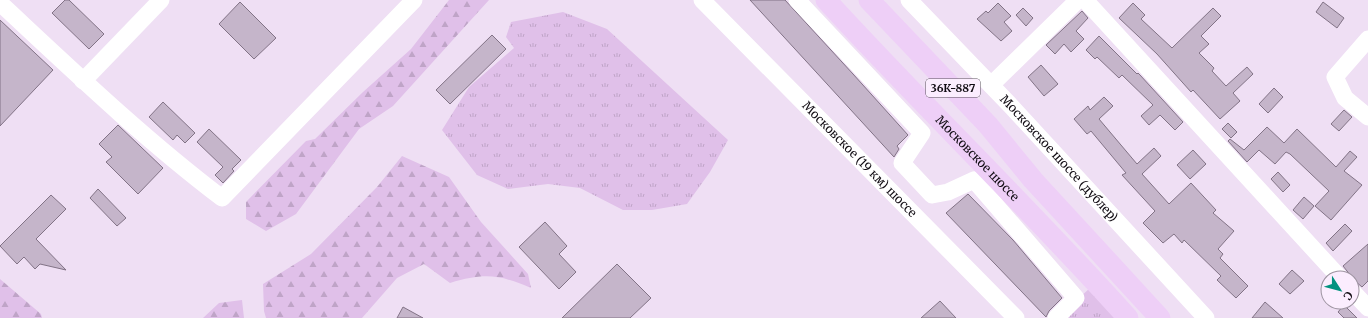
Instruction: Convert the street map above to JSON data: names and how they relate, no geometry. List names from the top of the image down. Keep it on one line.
{"streets":{"main road":["36К-887","Московское шоссе"],"street":["Московское шоссе (дублер)","Московское (19 км) шоссе"]},"north":"bottom right"}
